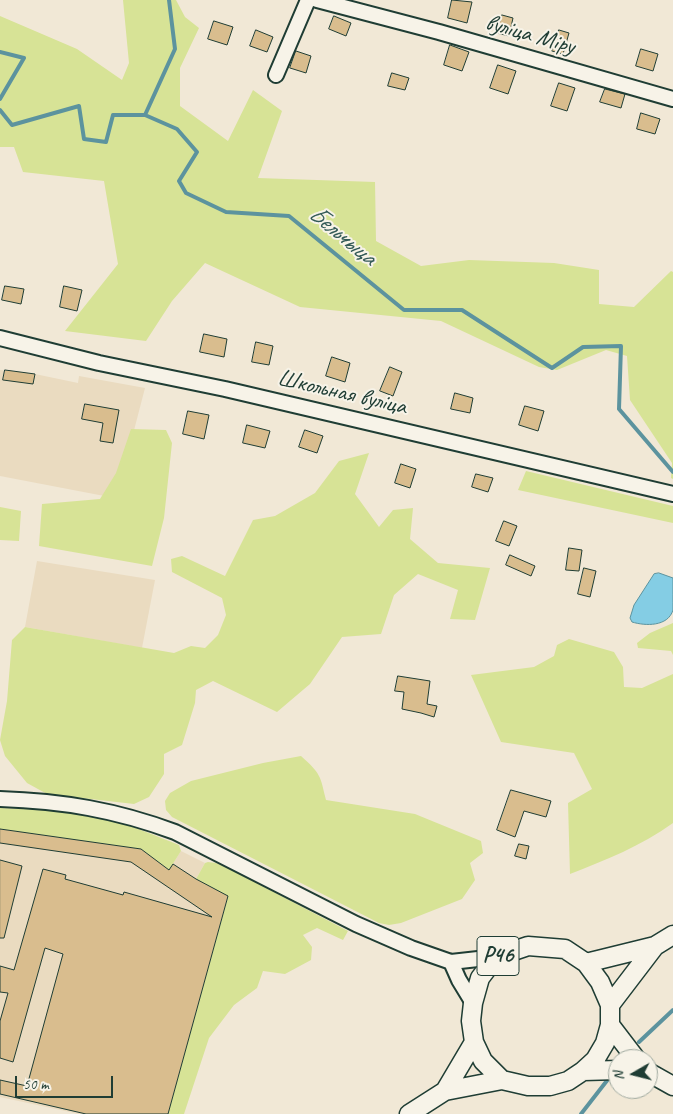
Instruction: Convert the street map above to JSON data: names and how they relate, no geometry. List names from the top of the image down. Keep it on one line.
{"streets":{"main road":["Р46"],"street":["вуліца Міру","Школьная вуліца"]},"water":["Бельчыца"],"scale_bar":"50 m","north":"left"}
